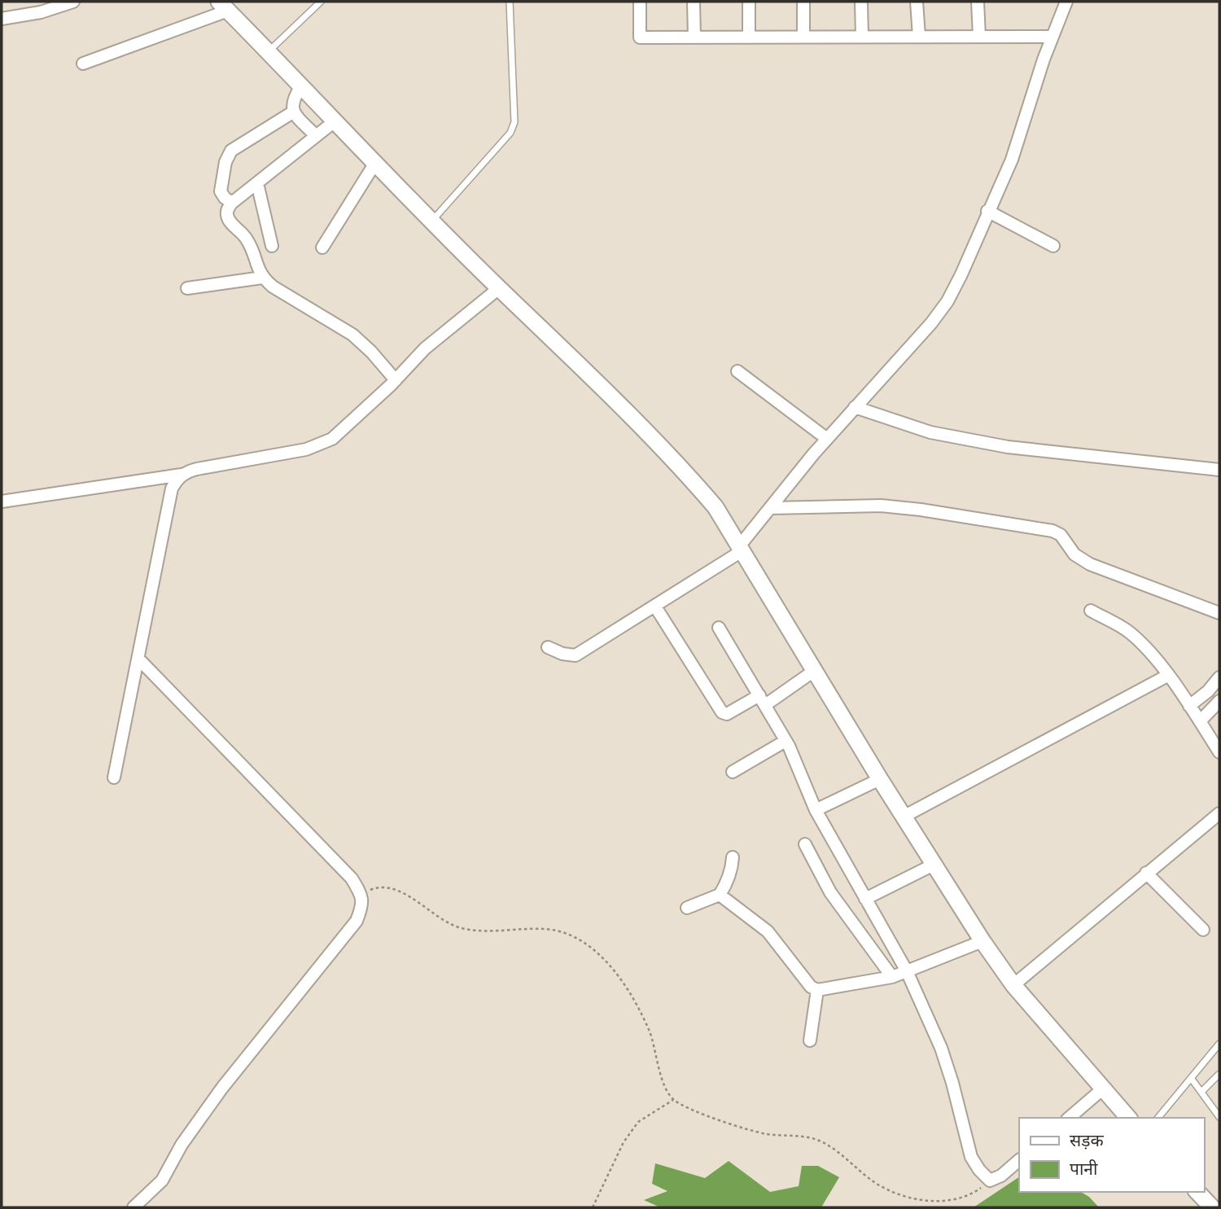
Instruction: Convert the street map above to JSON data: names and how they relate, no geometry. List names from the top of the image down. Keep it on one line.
{"legend":["सड़क","पानी"]}
